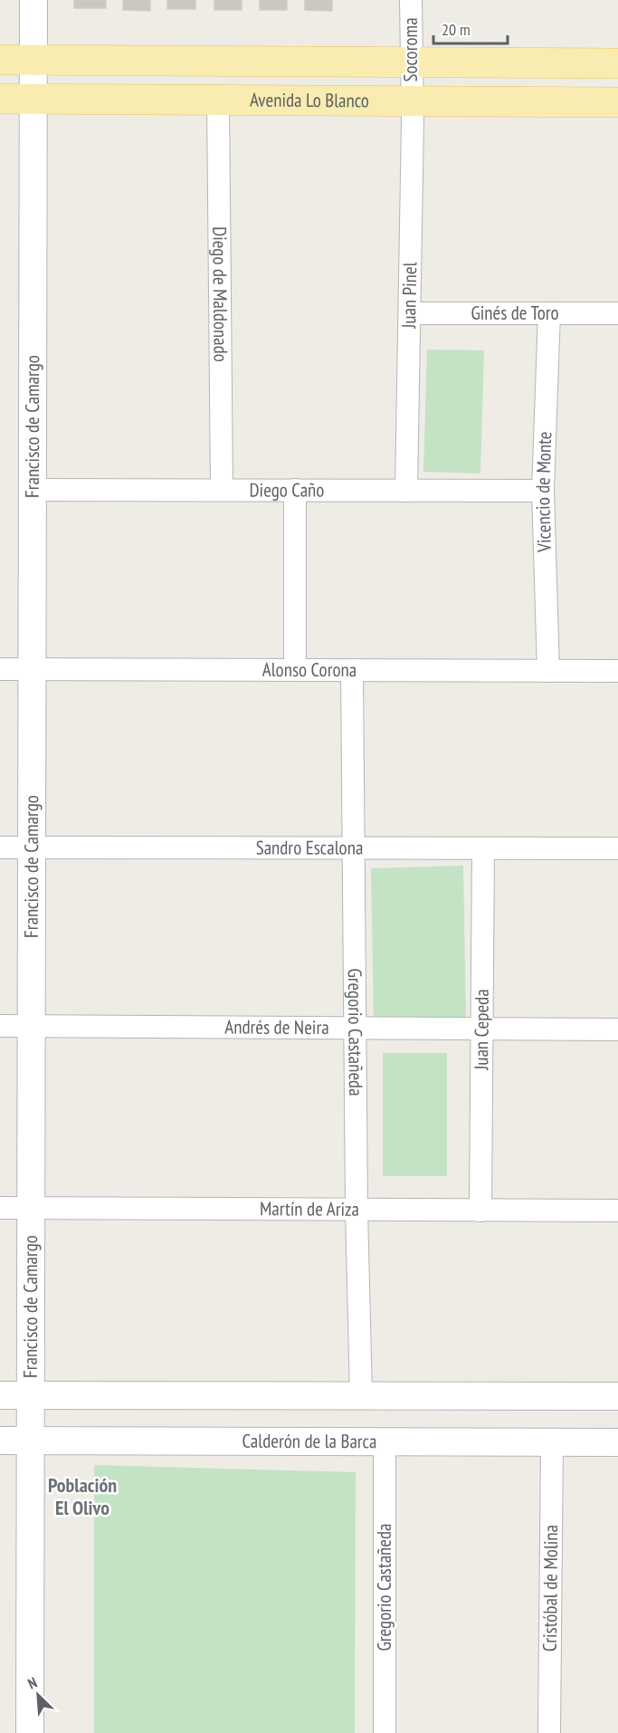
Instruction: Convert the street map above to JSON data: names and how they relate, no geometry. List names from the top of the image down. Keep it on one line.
{"streets":{"main road":["Avenida Lo Blanco"],"street":["Socoroma","Diego de Maldonado","Juan Pinel","Ginés de Toro","Francisco de Camargo","Diego Caño","Vicencio de Monte","Alonso Corona","Sandro Escalona","Andrés de Neira","Juan Cepeda","Gregorio Castañeda","Martín de Ariza","Calderón de la Barca","Cristóbal de Molina"]},"crossings":[["Socoroma","Avenida Lo Blanco"],["Socoroma","Juan Pinel"],["Avenida Lo Blanco","Diego de Maldonado"],["Avenida Lo Blanco","Juan Pinel"],["Avenida Lo Blanco","Francisco de Camargo"],["Diego de Maldonado","Diego Caño"],["Juan Pinel","Ginés de Toro"],["Juan Pinel","Diego Caño"],["Ginés de Toro","Vicencio de Monte"],["Francisco de Camargo","Diego Caño"],["Francisco de Camargo","Alonso Corona"],["Francisco de Camargo","Sandro Escalona"],["Francisco de Camargo","Andrés de Neira"],["Francisco de Camargo","Martín de Ariza"],["Francisco de Camargo","Calderón de la Barca"],["Diego Caño","Vicencio de Monte"],["Vicencio de Monte","Alonso Corona"],["Alonso Corona","Gregorio Castañeda"],["Sandro Escalona","Juan Cepeda"],["Sandro Escalona","Gregorio Castañeda"],["Andrés de Neira","Juan Cepeda"],["Andrés de Neira","Gregorio Castañeda"],["Juan Cepeda","Martín de Ariza"],["Gregorio Castañeda","Martín de Ariza"],["Gregorio Castañeda","Calderón de la Barca"],["Calderón de la Barca","Cristóbal de Molina"]],"districts":["Población El Olivo"],"scale_bar":"20 m","north":"top left"}
